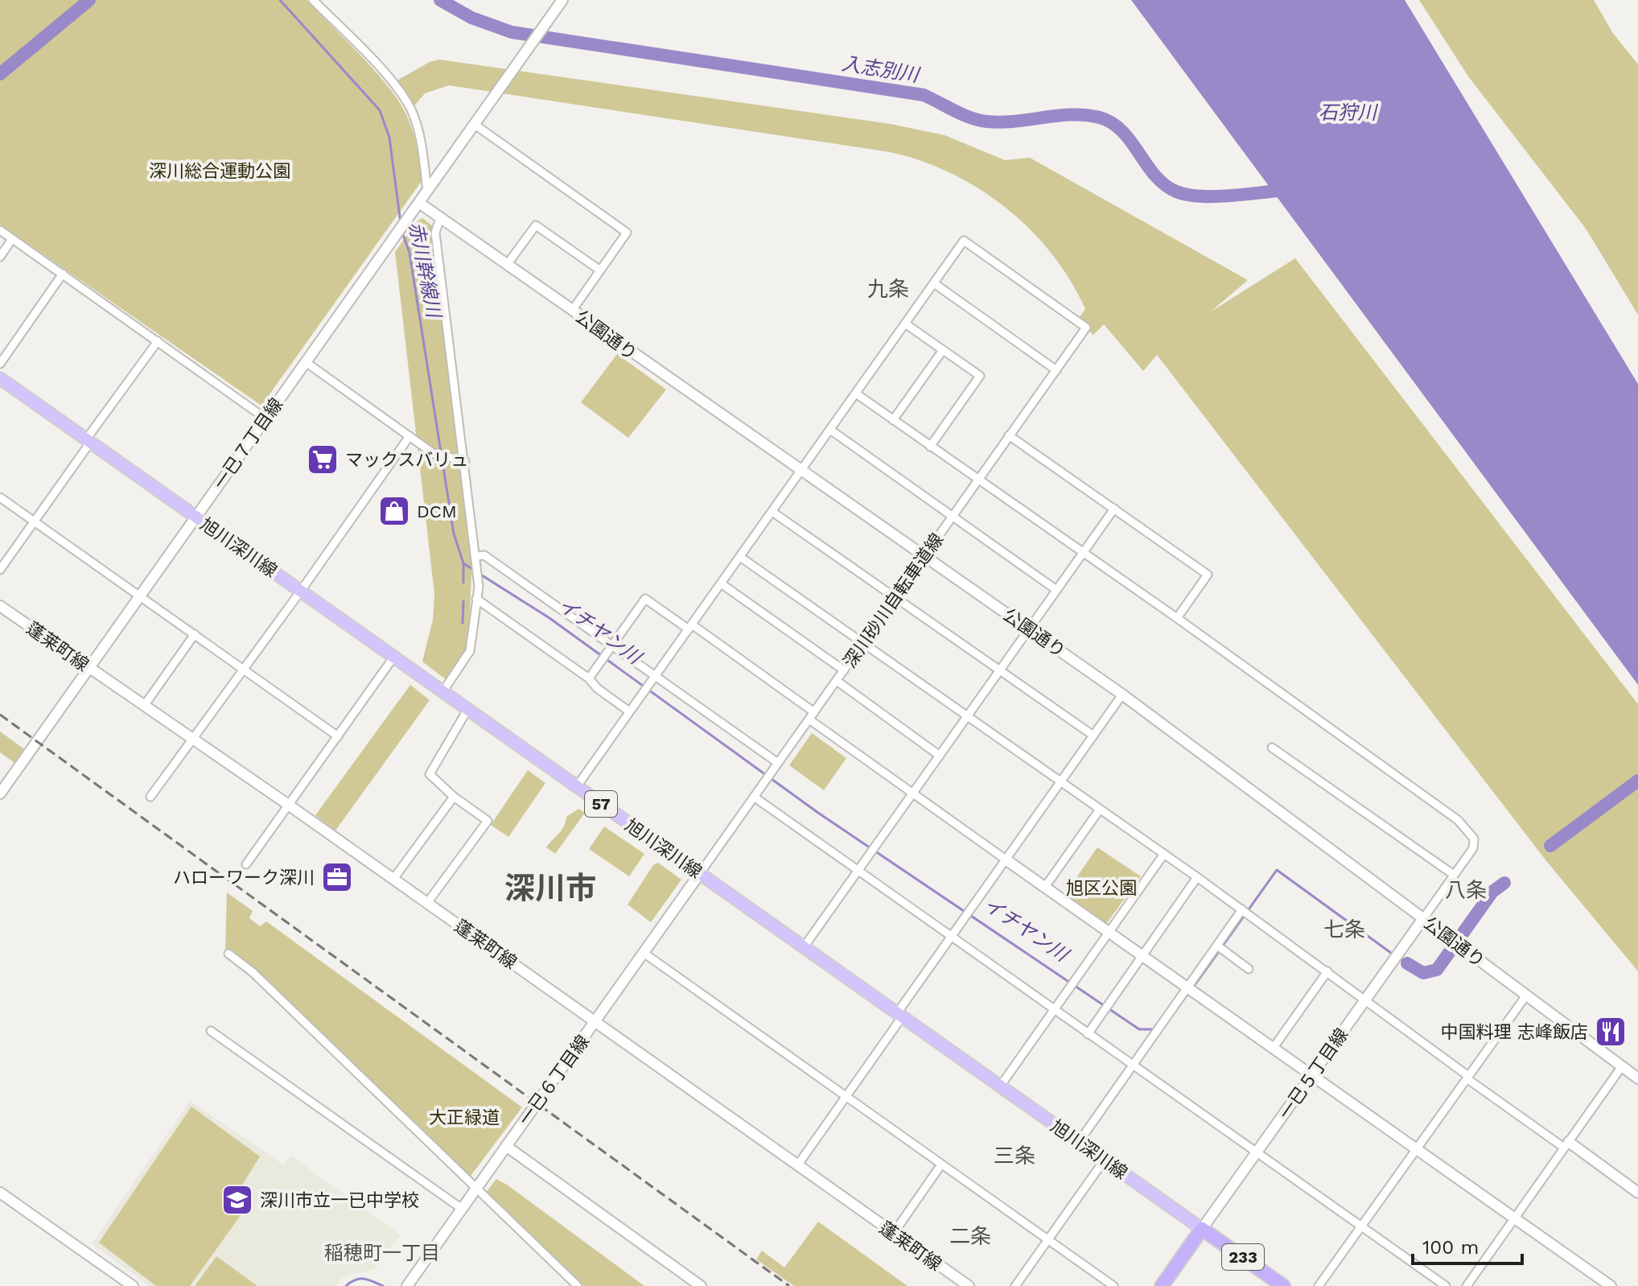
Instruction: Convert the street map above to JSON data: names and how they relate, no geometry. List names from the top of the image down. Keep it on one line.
{"streets":{"highway":["233"],"main road":["旭川深川線","57"],"street":["公園通り","一已７丁目線","深川砂川自転車道線","蓬莱町線","一已５丁目線","一已６丁目線"]},"crossings":[["公園通り","一已７丁目線"],["公園通り","深川砂川自転車道線"],["公園通り","一已５丁目線"],["一已７丁目線","旭川深川線"],["一已７丁目線","蓬莱町線"],["旭川深川線","深川砂川自転車道線"],["旭川深川線","一已５丁目線"],["旭川深川線","一已６丁目線"],["旭川深川線","233"],["深川砂川自転車道線","一已６丁目線"],["蓬莱町線","一已６丁目線"],["一已５丁目線","233"]],"districts":["九条","深川市","八条","七条","三条","二条","稲穂町一丁目"],"water":["入志別川","石狩川","赤川幹線川","イチヤン川"],"parks":["深川総合運動公園","旭区公園","大正緑道"],"places":{"supermarket":["マックスバリュ"],"shop":["DCM"],"office":["ハローワーク深川"],"restaurant":["中国料理 志峰飯店"],"school or university":["深川市立一已中学校"]},"scale_bar":"100 m"}
